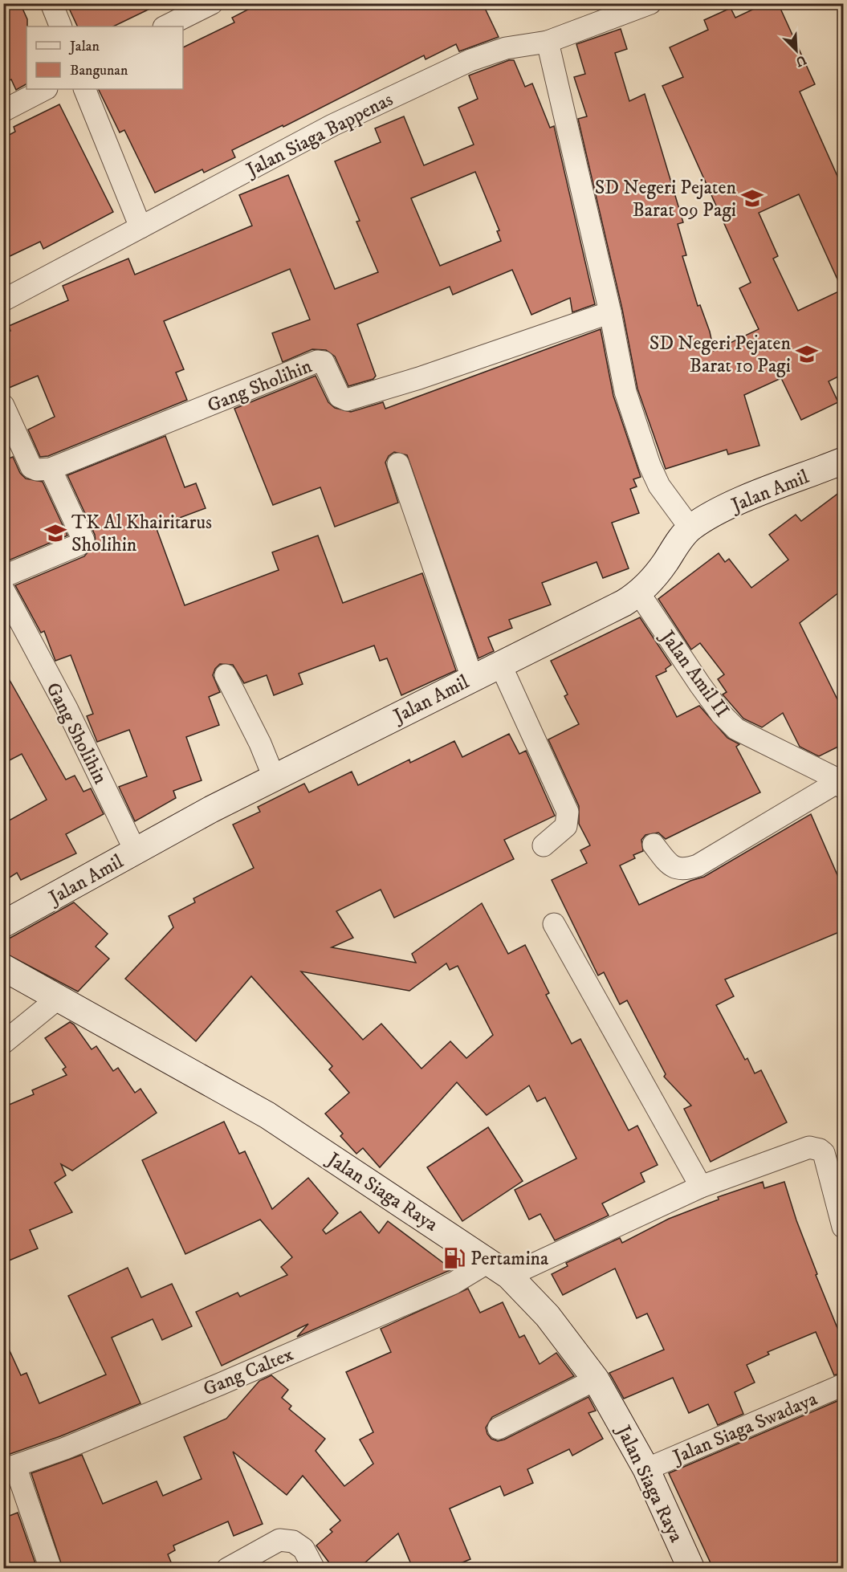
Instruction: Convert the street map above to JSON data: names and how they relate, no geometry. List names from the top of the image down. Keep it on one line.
{"streets":{"street":["Jalan Siaga Bappenas","Gang Sholihin","Jalan Amil","Jalan Amil II","Jalan Siaga Raya","Gang Caltex","Jalan Siaga Swadaya"]},"crossings":[["Gang Sholihin","Jalan Amil"],["Jalan Amil","Jalan Amil II"],["Jalan Siaga Raya","Gang Caltex"],["Jalan Siaga Raya","Jalan Siaga Swadaya"]],"places":{"school or university":["SD Negeri Pejaten Barat 09 Pagi","SD Negeri Pejaten Barat 10 Pagi","TK Al Khairitarus Sholihin"],"fuel station":["Pertamina"]},"legend":["Jalan","Bangunan"],"north":"bottom right"}
